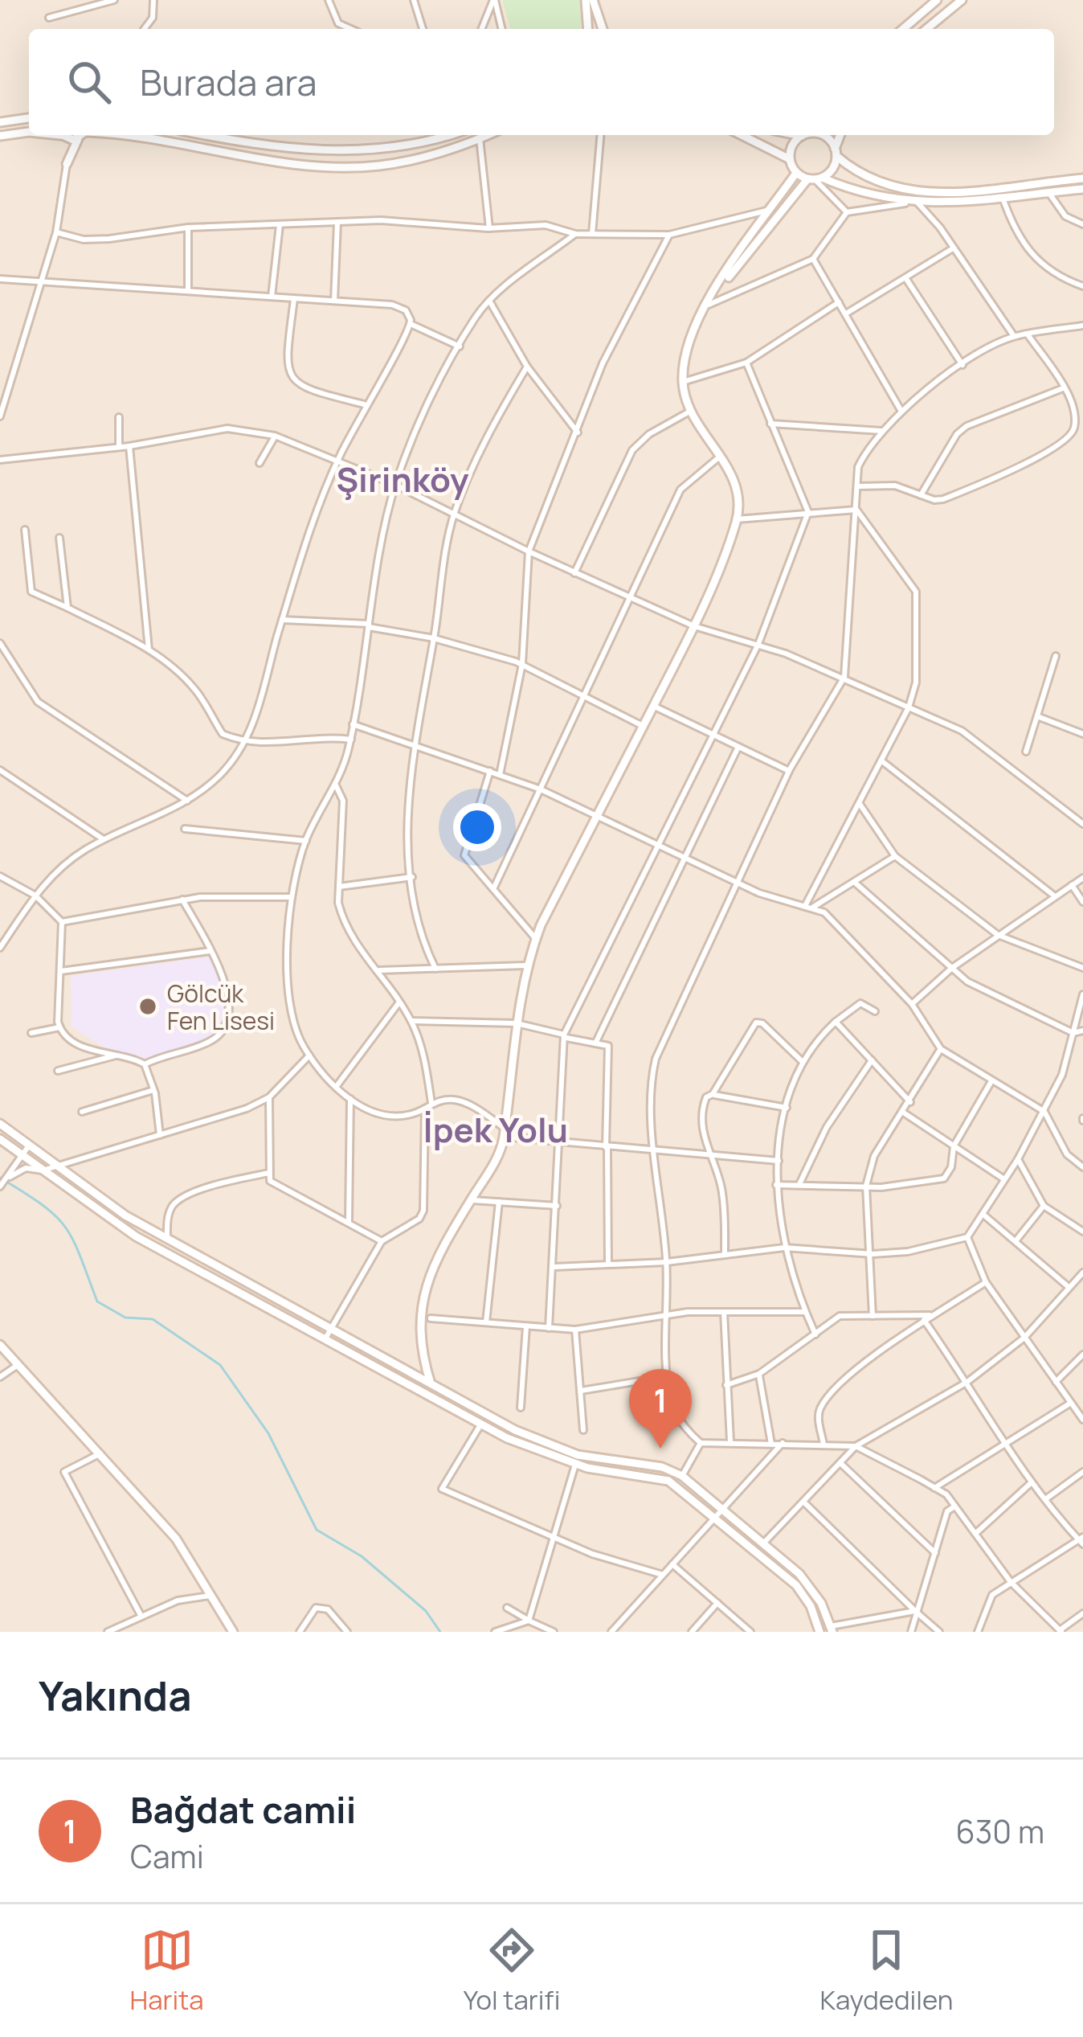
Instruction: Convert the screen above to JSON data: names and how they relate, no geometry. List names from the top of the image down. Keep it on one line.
{"districts":["Şirinköy","İpek Yolu"],"places":["Gölcük Fen Lisesi"],"page":{"search":"Burada ara","pins":"1","heading":"Yakında","list":[{"mark":"1","name":"Bağdat camii","note":"Cami","value":"630 m"}],"nav":["Harita","Yol tarifi","Kaydedilen"]}}
